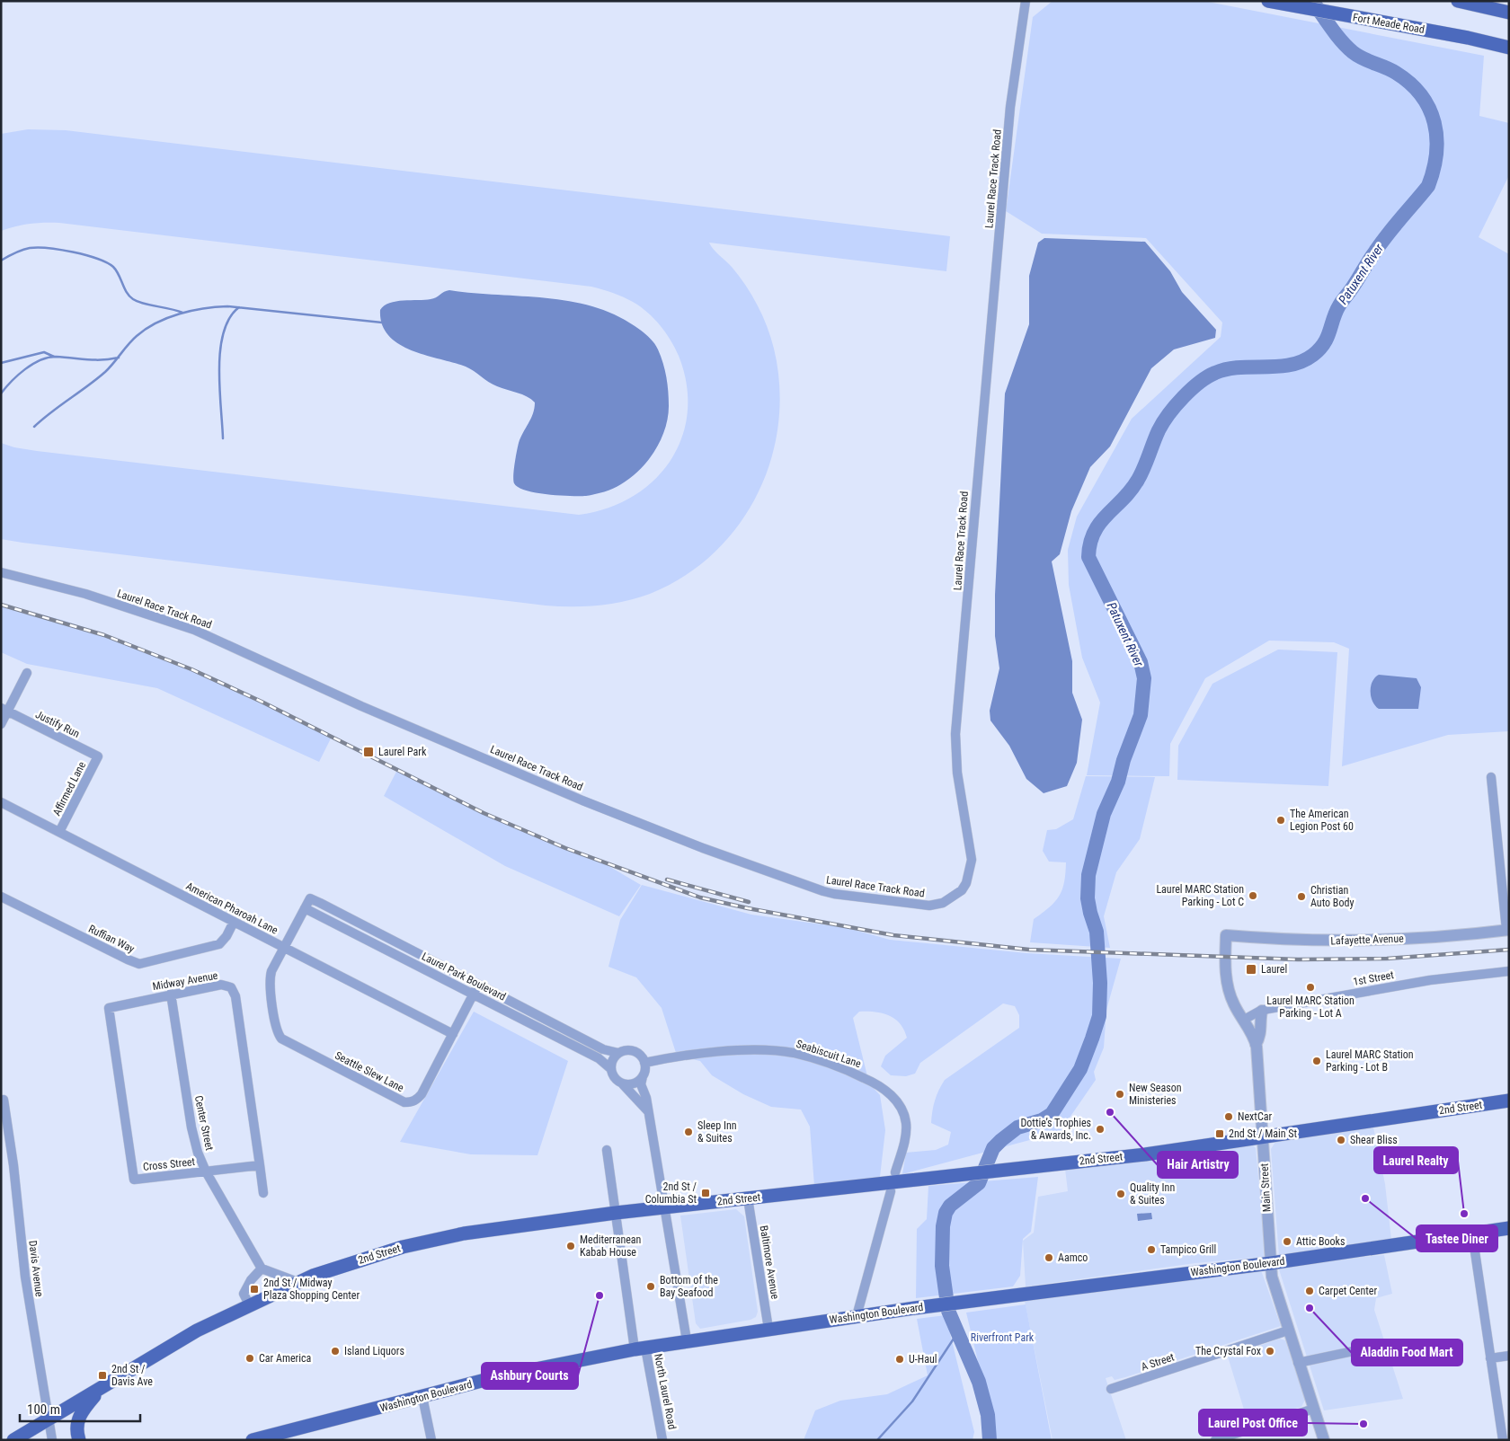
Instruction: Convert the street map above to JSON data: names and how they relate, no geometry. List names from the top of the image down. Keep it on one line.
{"streets":{"main road":["Fort Meade Road","2nd Street","Washington Boulevard"],"street":["Laurel Race Track Road","Justify Run","Affirmed Lane","American Pharoah Lane","Ruffian Way","Lafayette Avenue","Laurel Park Boulevard","1st Street","Midway Avenue","Seabiscuit Lane","Seattle Slew Lane","Center Street","Cross Street","Main Street","Baltimore Avenue","Davis Avenue","A Street","North Laurel Road"]},"crossings":[["Justify Run","Affirmed Lane"],["Affirmed Lane","American Pharoah Lane"],["American Pharoah Lane","Ruffian Way"],["American Pharoah Lane","Seattle Slew Lane"],["Lafayette Avenue","Main Street"],["Laurel Park Boulevard","Seabiscuit Lane"],["Laurel Park Boulevard","Seattle Slew Lane"],["1st Street","Main Street"],["Midway Avenue","Center Street"],["Midway Avenue","Cross Street"],["2nd Street","Main Street"],["2nd Street","Baltimore Avenue"],["2nd Street","Davis Avenue"],["2nd Street","North Laurel Road"],["Center Street","Cross Street"],["Main Street","Washington Boulevard"],["Main Street","A Street"],["Baltimore Avenue","Washington Boulevard"],["Washington Boulevard","North Laurel Road"]],"water":["Patuxent River"],"parks":["Riverfront Park"],"places":{"transit":["Laurel Park","Laurel","2nd St / Main St","2nd St / Columbia St","2nd St / Midway Plaza Shopping Center","2nd St / Davis Ave"],"other":["The American Legion Post 60","Laurel MARC Station Parking - Lot C","Christian Auto Body","Laurel MARC Station Parking - Lot A","Laurel MARC Station Parking - Lot B","New Season Ministeries","Hair Artistry","NextCar","Dottie’s Trophies & Awards, Inc.","Sleep Inn & Suites","Shear Bliss","Quality Inn & Suites","Tastee Diner","Laurel Realty","Attic Books","Mediterranean Kabab House","Tampico Grill","Aamco","Bottom of the Bay Seafood","Carpet Center","Ashbury Courts","Aladdin Food Mart","Island Liquors","The Crystal Fox","Car America","U-Haul","Laurel Post Office"]},"scale_bar":"100 m"}
